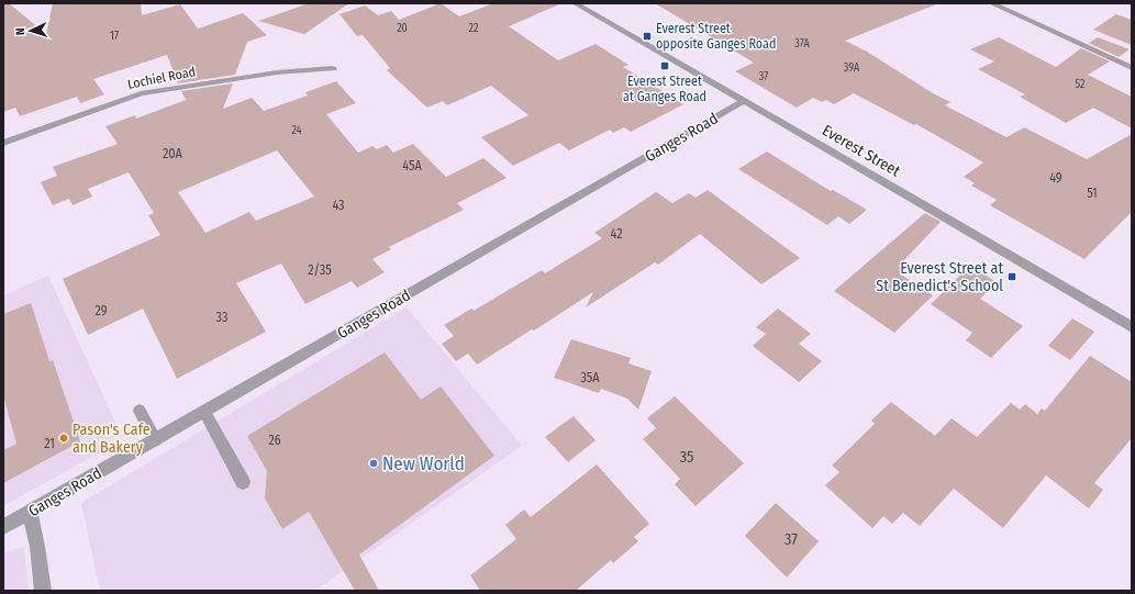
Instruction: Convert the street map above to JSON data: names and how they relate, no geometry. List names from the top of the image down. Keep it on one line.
{"streets":{"street":["Lochiel Road","Ganges Road","Everest Street"]},"crossings":[["Ganges Road","Everest Street"]],"places":{"transit":["Everest Street opposite Ganges Road","Everest Street at Ganges Road","Everest Street at St Benedict's School"],"other":["Pason's Cafe and Bakery","New World"]},"house_numbers":["20","22","17","37A","39A","37","52","24","20A","45A","49","51","43","42","2/35","29","33","35A","26","21","35","37"],"north":"left"}
